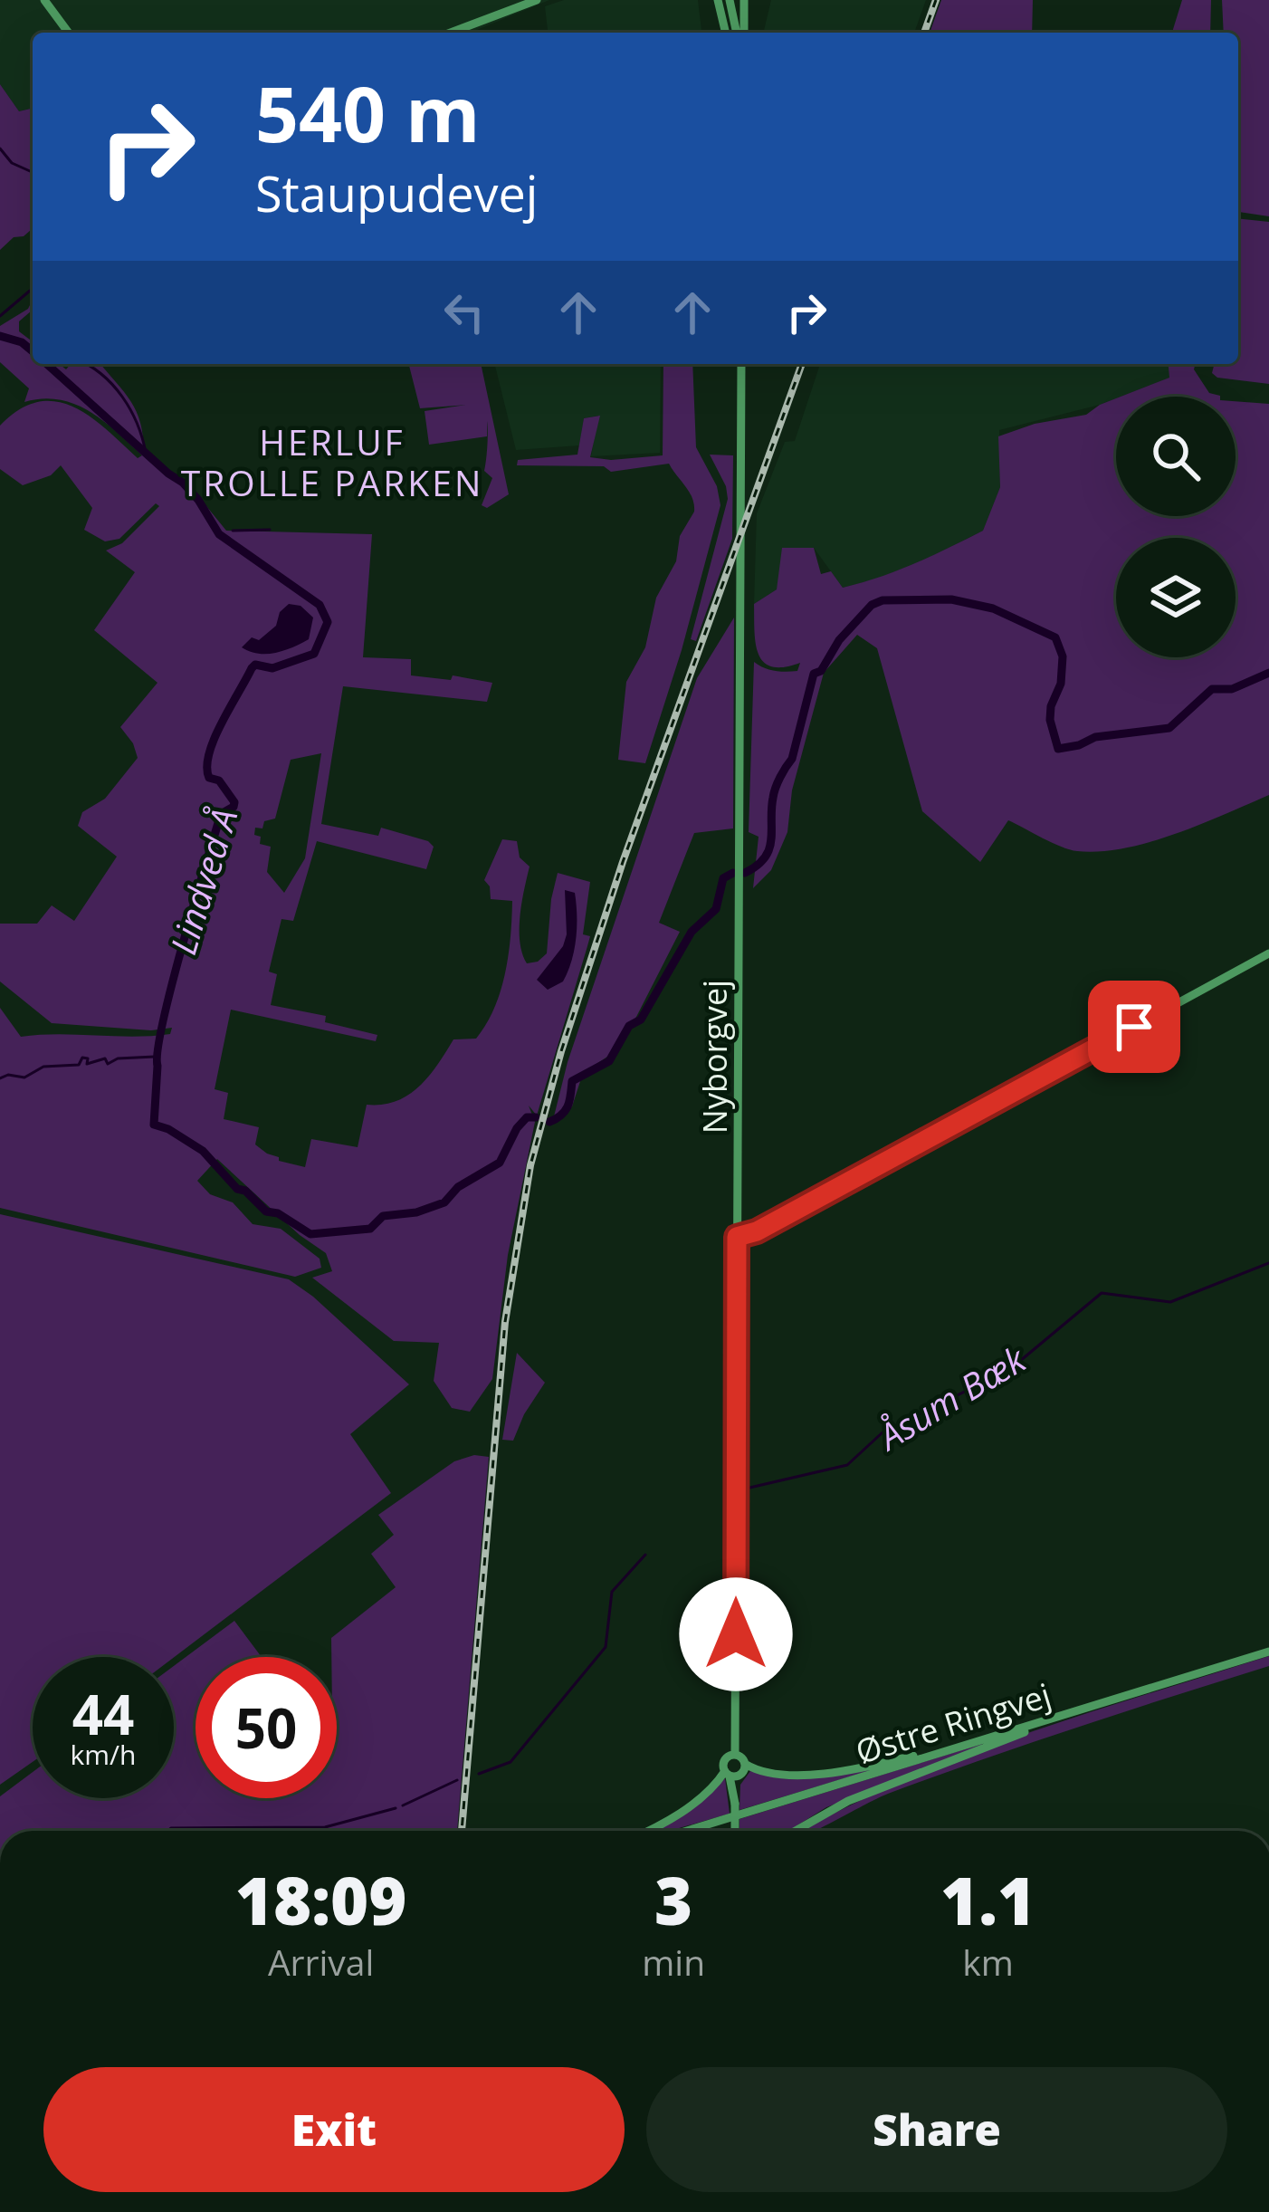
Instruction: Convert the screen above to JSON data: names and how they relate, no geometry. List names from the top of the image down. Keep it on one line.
{"streets":{"main road":["Nyborgvej","Østre Ringvej"]},"districts":["HERLUF TROLLE PARKEN"],"water":["Lindved Å","Åsum Bæk"],"page":{"turn":["540 m","Staupudevej"],"speed":"44 km/h","limit":"50","eta":["18:09","Arrival","3","min","1.1","km"],"buttons":["Exit","Share"]}}
